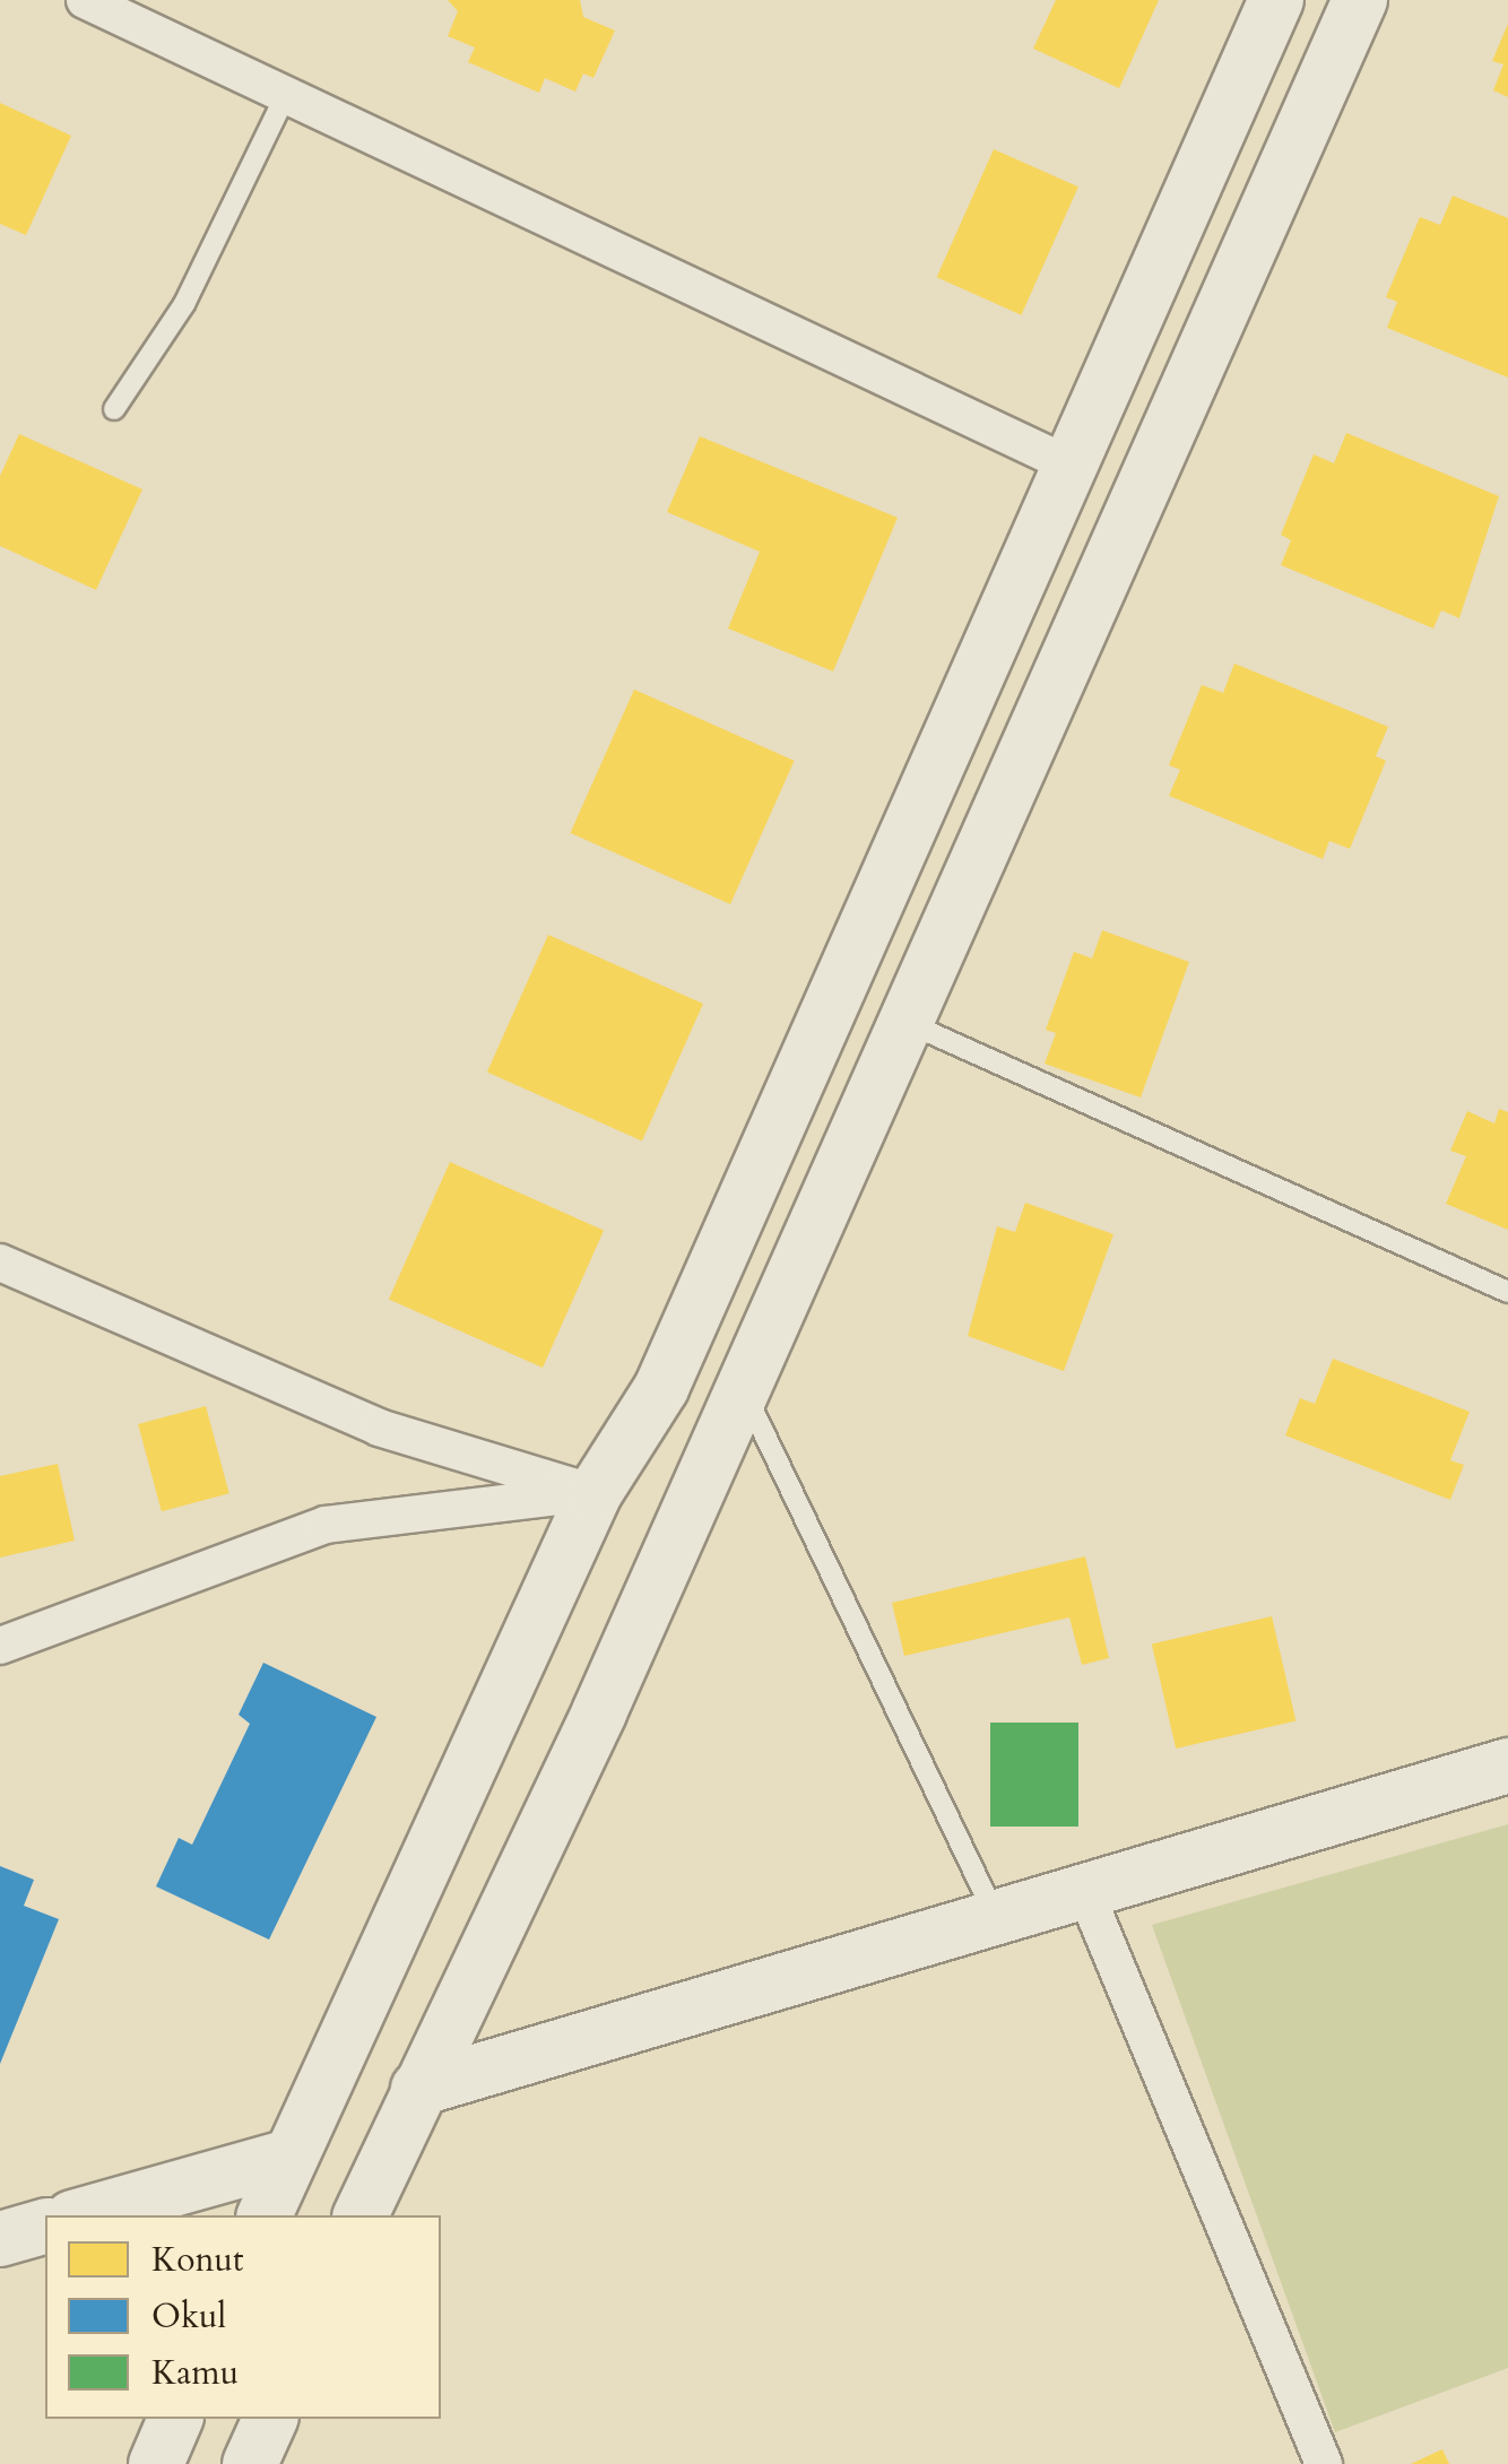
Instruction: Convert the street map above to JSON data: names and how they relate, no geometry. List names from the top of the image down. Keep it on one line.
{"legend":["Konut","Okul","Kamu"]}
